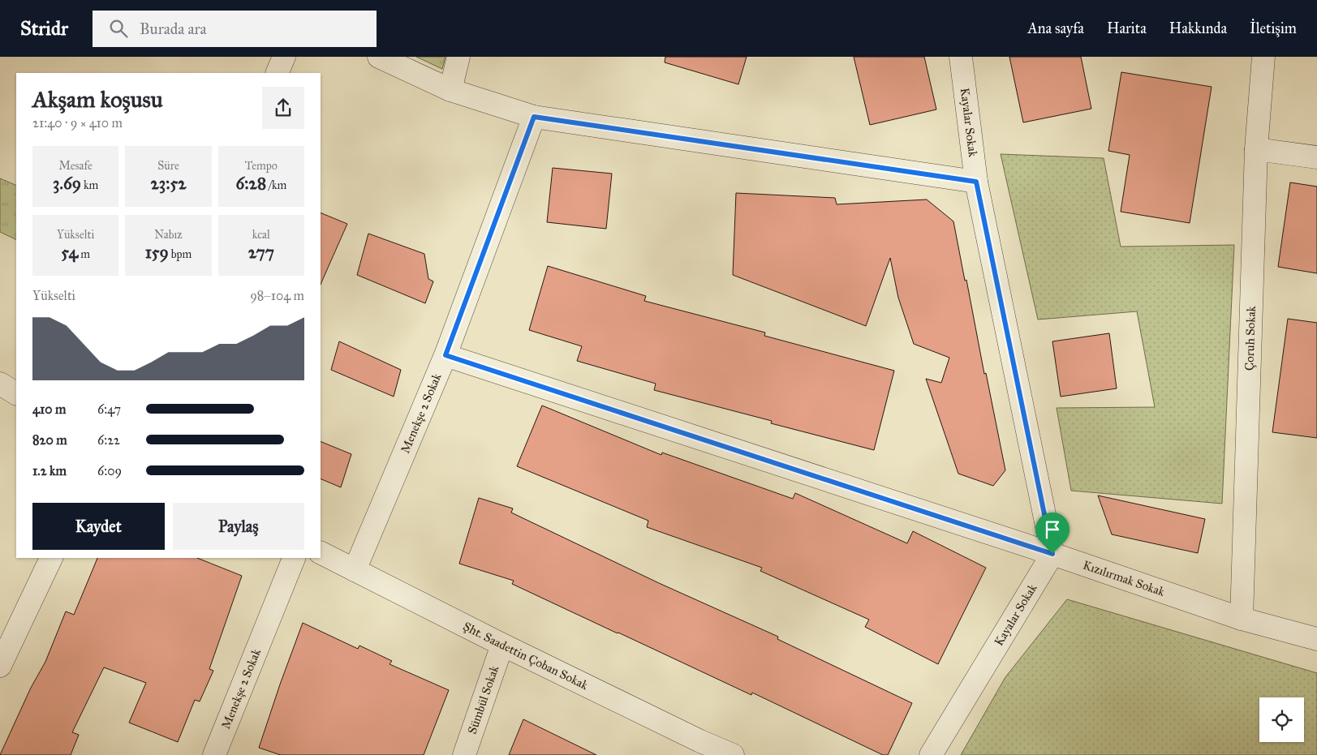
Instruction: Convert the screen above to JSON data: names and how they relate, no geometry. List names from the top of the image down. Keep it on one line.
{"streets":{"street":["Kayalar Sokak","Çoruh Sokak","Menekşe 2 Sokak","Kızılırmak Sokak","Şht. Saadettin Çoban Sokak","Sümbül Sokak"]},"crossings":[["Kayalar Sokak","Kızılırmak Sokak"],["Çoruh Sokak","Kızılırmak Sokak"],["Menekşe 2 Sokak","Kızılırmak Sokak"],["Menekşe 2 Sokak","Şht. Saadettin Çoban Sokak"],["Şht. Saadettin Çoban Sokak","Sümbül Sokak"]],"page":{"header":"Stridr","search":"Burada ara","nav":["Ana sayfa","Harita","Hakkında","İletişim"],"heading":["Akşam koşusu","21:40 · 9 × 410 m"],"stats":[["Mesafe","3.69 km"],["Süre","23:52"],["Tempo","6:28 /km"],["Yükselti","54 m"],["Nabız","159 bpm"],["kcal","277"]],"chart":["Yükselti","98–104 m"],"list":[{"name":"410 m","note":"6:47"},{"name":"820 m","note":"6:22"},{"name":"1.2 km","note":"6:09"}],"buttons":["Kaydet","Paylaş"]}}
